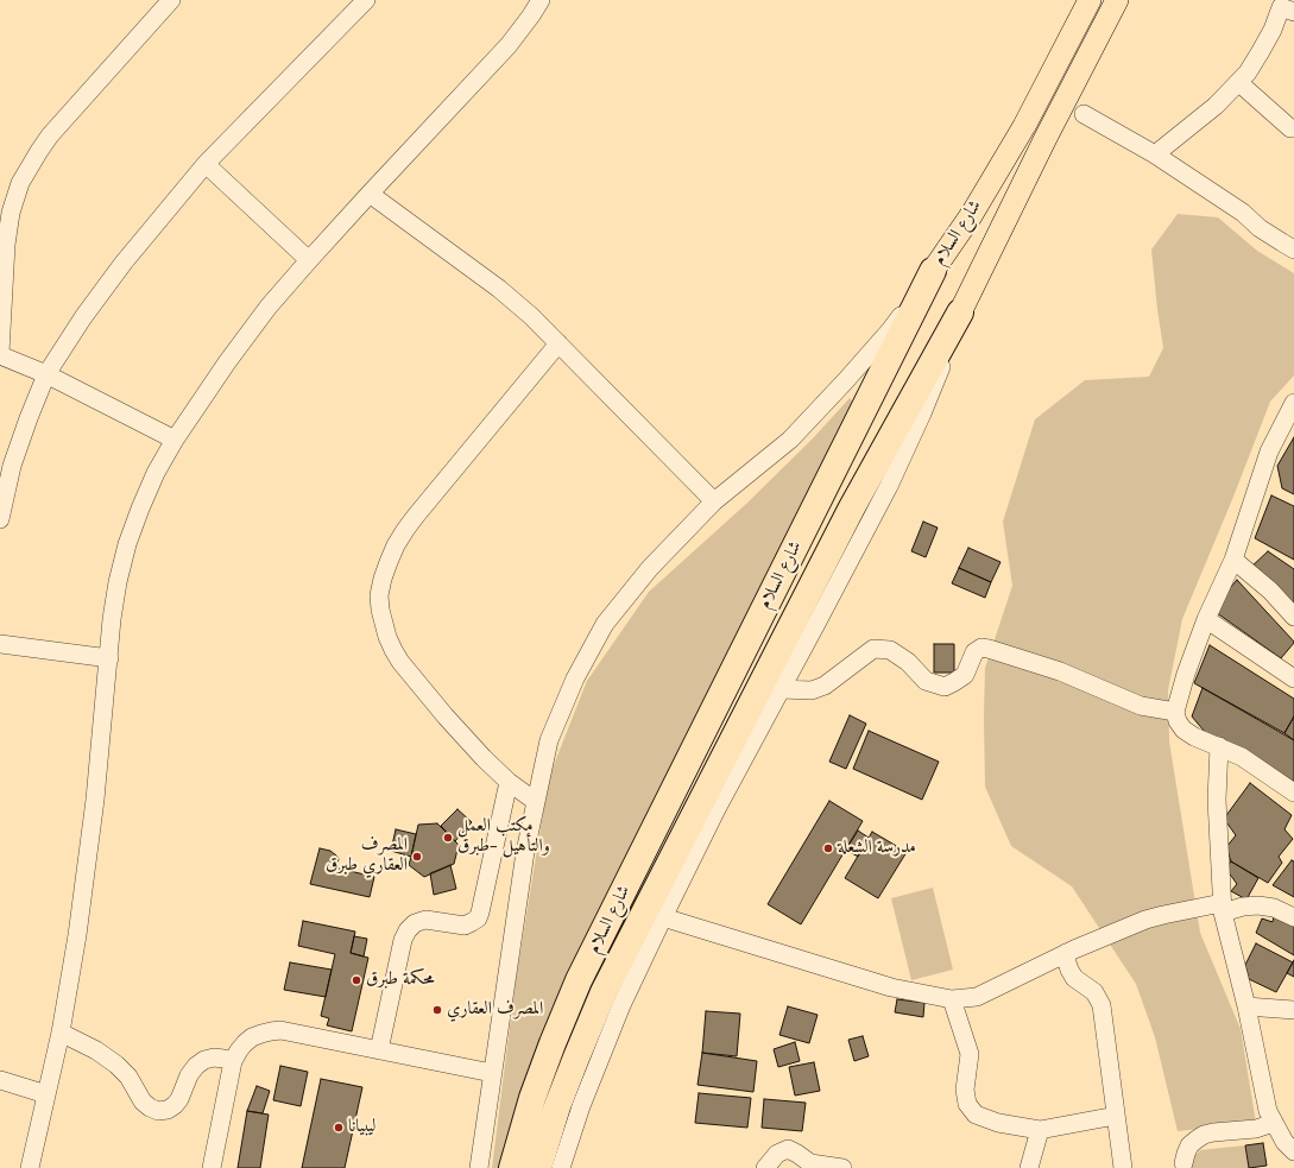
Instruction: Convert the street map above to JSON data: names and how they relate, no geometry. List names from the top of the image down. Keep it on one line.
{"streets":{"highway":["شارع السلام"]},"places":["مكتب العمل والتأهيل -طبرق","مدرسة الشعلة","المصرف العقاري طبرق","محكمة طبرق","المصرف العقاري","ليبيانا"]}
